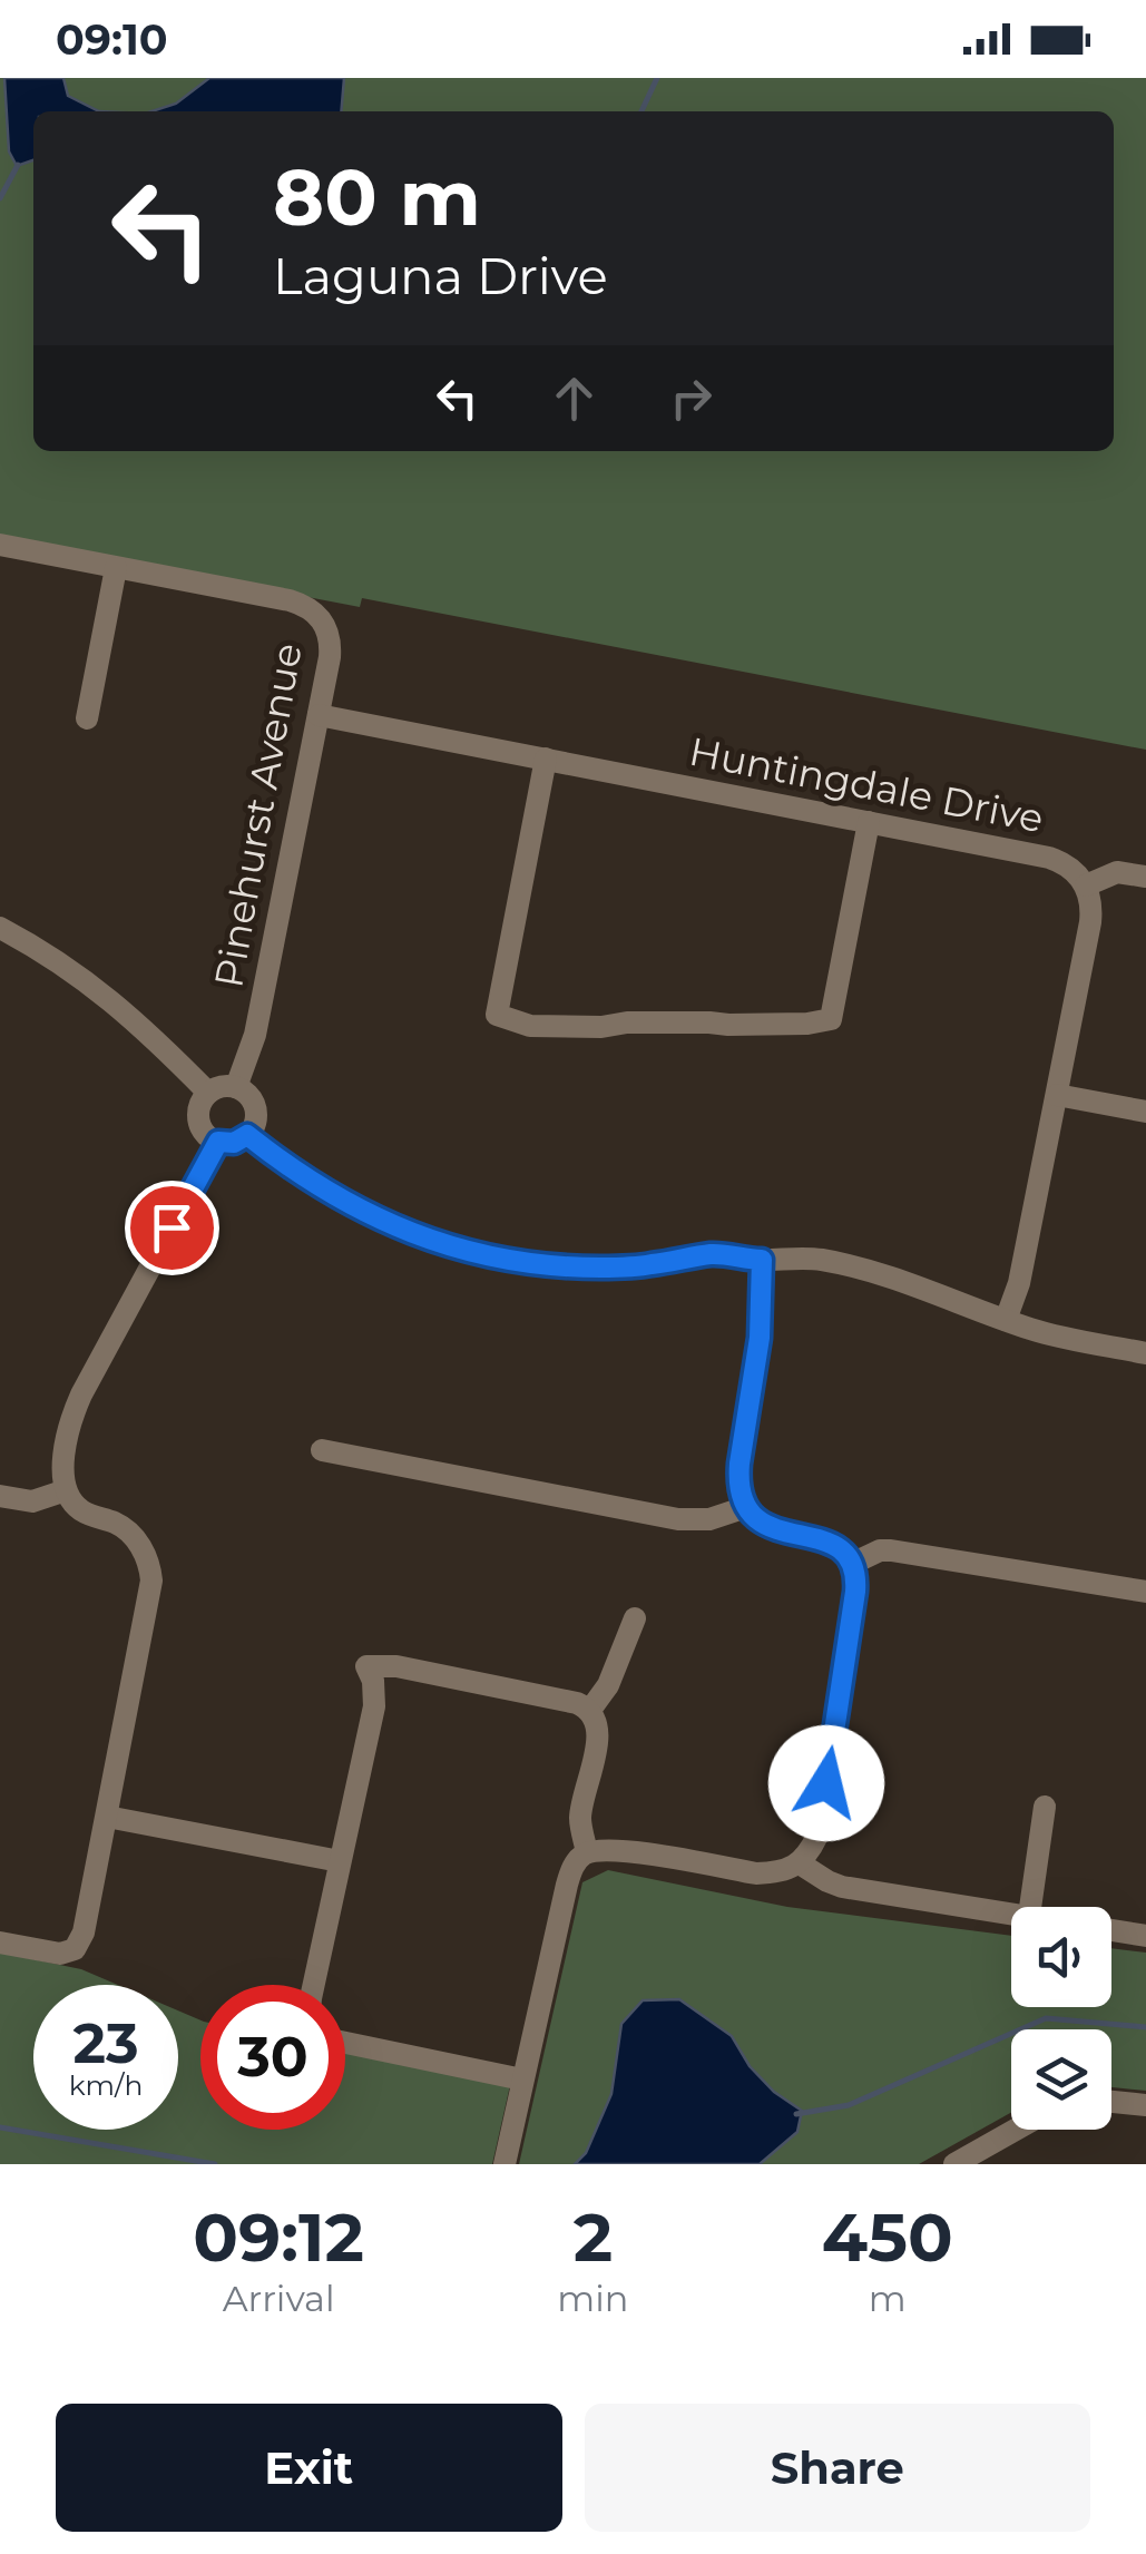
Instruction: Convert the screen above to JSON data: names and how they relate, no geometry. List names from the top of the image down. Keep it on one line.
{"streets":{"street":["Huntingdale Drive","Pinehurst Avenue"]},"crossings":[["Huntingdale Drive","Pinehurst Avenue"]],"page":{"status":"09:10","turn":["80 m","Laguna Drive"],"speed":"23 km/h","limit":"30","eta":["09:12","Arrival","2","min","450","m"],"buttons":["Exit","Share"]}}
